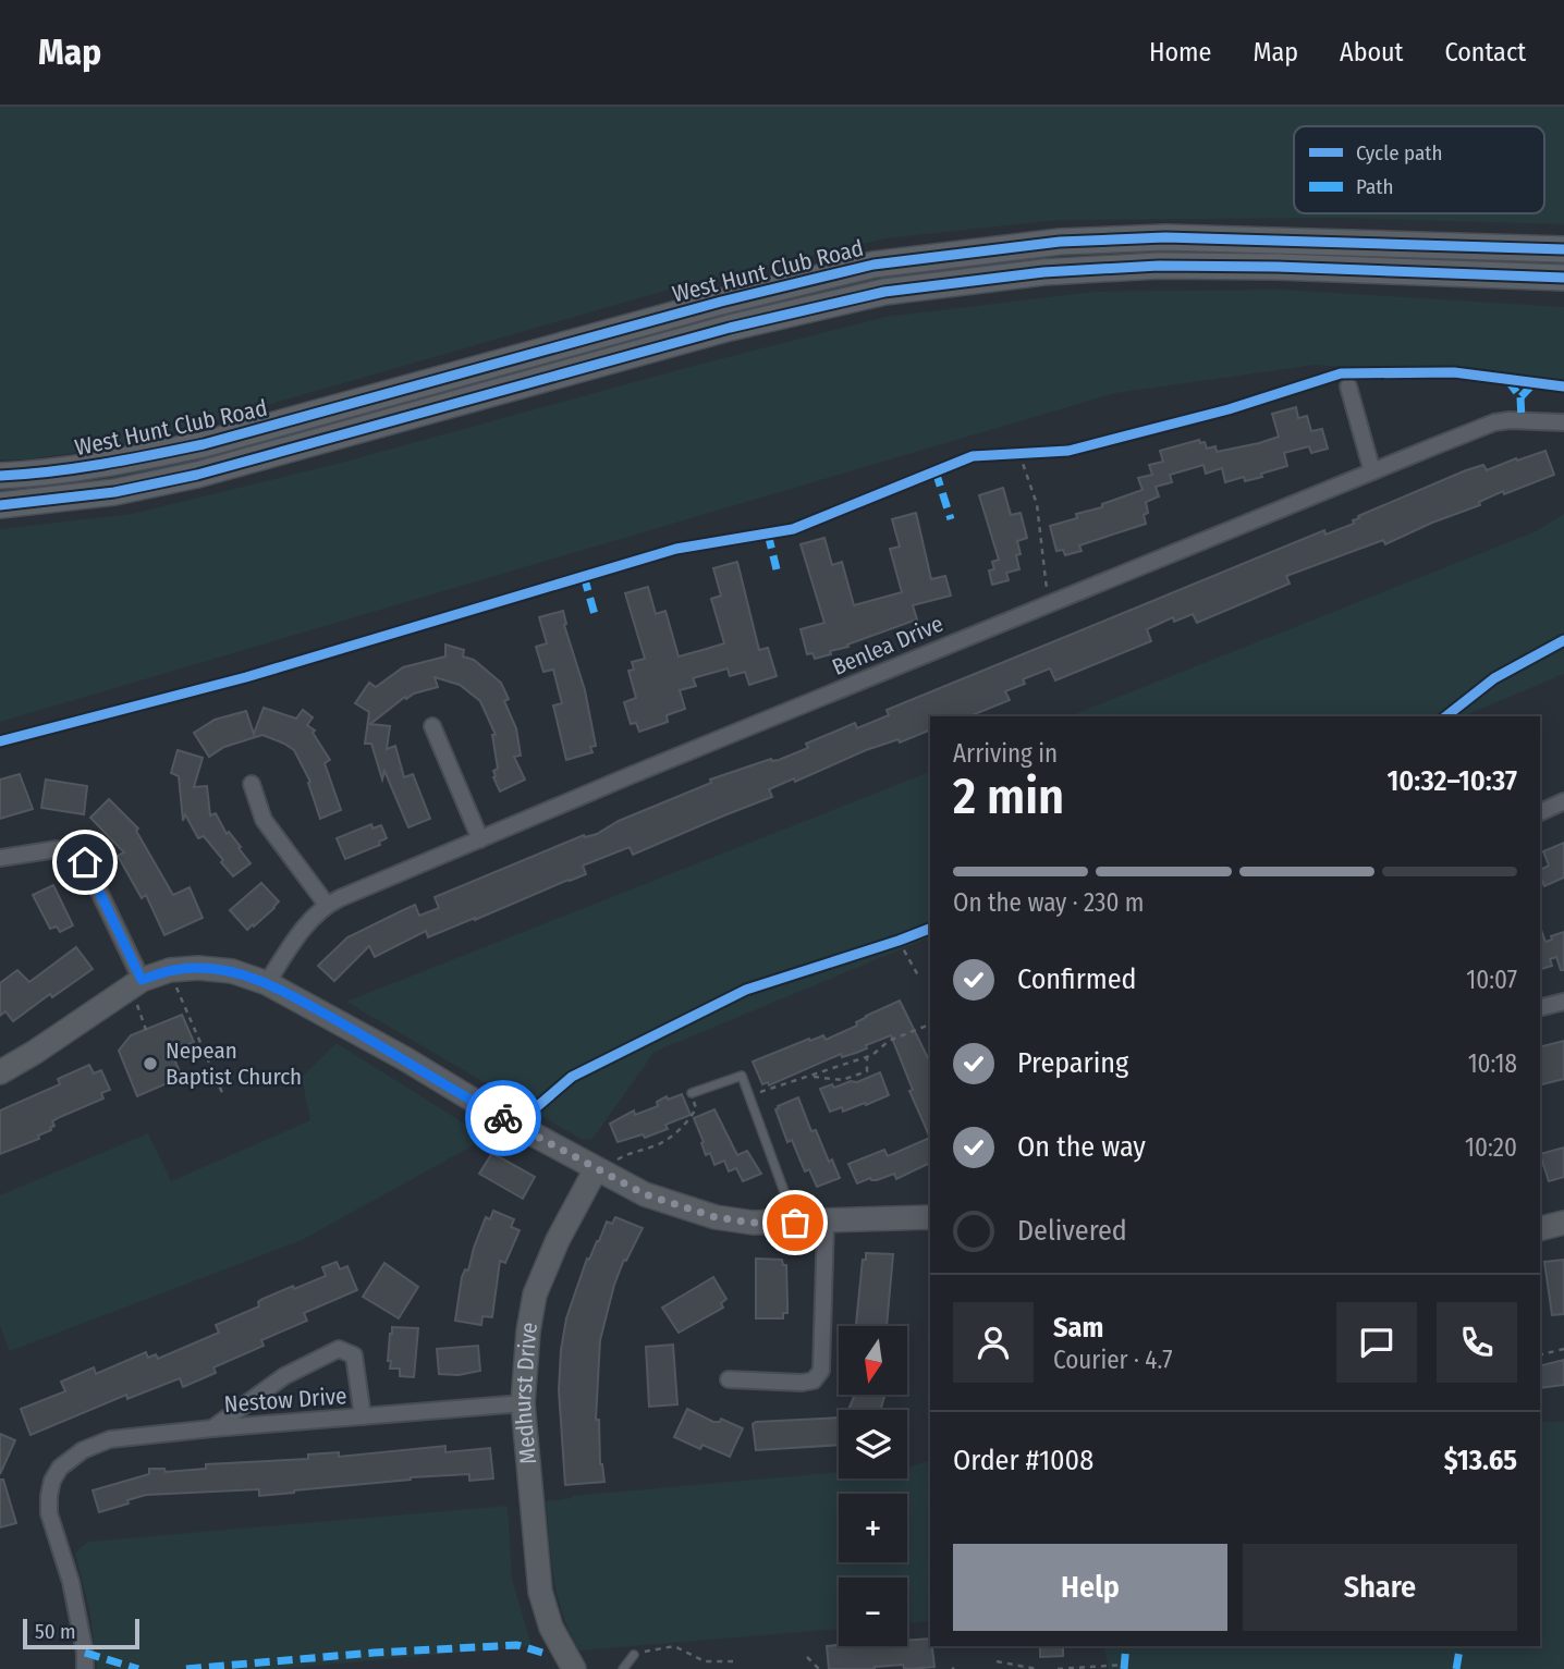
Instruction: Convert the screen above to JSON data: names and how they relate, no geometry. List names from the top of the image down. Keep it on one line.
{"streets":{"main road":["West Hunt Club Road"],"street":["Benlea Drive","Medhurst Drive","Nestow Drive"]},"crossings":[["Medhurst Drive","Nestow Drive"]],"places":["Nepean Baptist Church"],"legend":["Cycle path","Path"],"scale_bar":"50 m","north":"bottom","page":{"header":"Map","nav":["Home","Map","About","Contact"],"heading":["2 min","Arriving in","10:32–10:37"],"panel":["Sam","Courier · 4.7","Order #1008","$13.65"],"bar":"On the way · 230 m","list":[["Confirmed","10:07"],["Preparing","10:18"],["On the way","10:20"],"Delivered"],"map_buttons":["+","−"],"buttons":["Help","Share"],"scale":"50 m"}}
